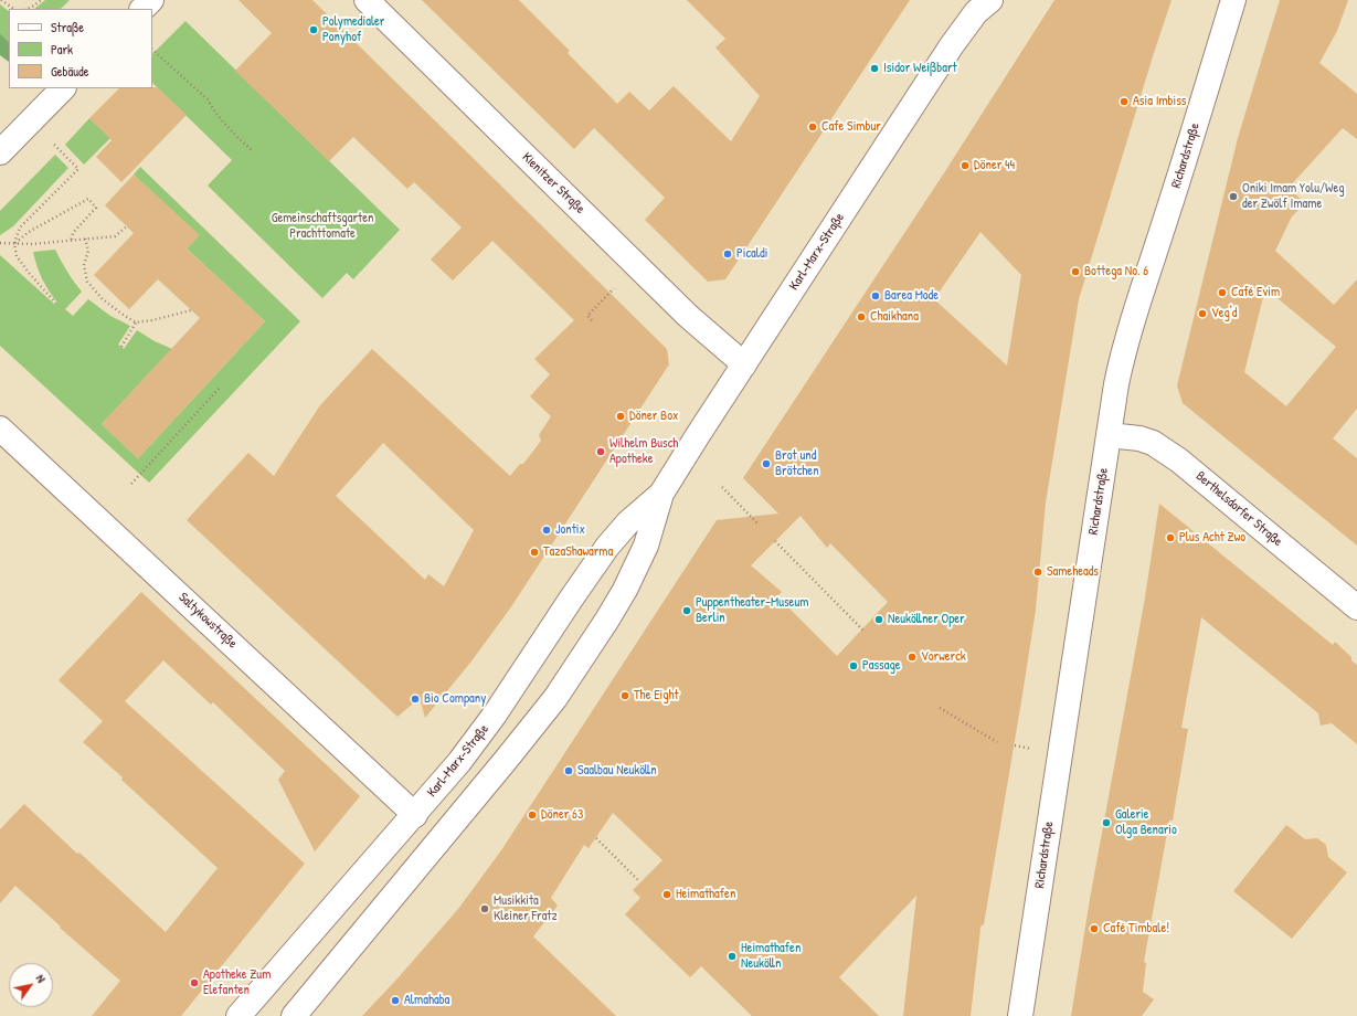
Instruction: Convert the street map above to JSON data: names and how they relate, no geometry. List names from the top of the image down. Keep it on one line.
{"streets":{"street":["Richardstraße","Kienitzer Straße","Karl-Marx-Straße","Berthelsdorfer Straße","Saltykowstraße"]},"crossings":[["Richardstraße","Berthelsdorfer Straße"],["Kienitzer Straße","Karl-Marx-Straße"],["Karl-Marx-Straße","Saltykowstraße"]],"parks":["Gemeinschaftsgarten Prachttomate"],"places":["Polymedialer Ponyhof","Isidor Weißbart","Asia Imbiss","Cafe Simbur","Döner 44","Oniki Imam Yolu/Weg der Zwölf Imame","Picaldi","Bottega No. 6","Café Evim","Barea Mode","Veg'd","Chaikhana","Döner Box","Wilhelm Busch Apotheke","Brot und Brötchen","Jontix","Plus Acht Zwo","TazaShawarma","Sameheads","Puppentheater-Museum Berlin","Neuköllner Oper","Vorwerck","Passage","The Eight","Bio Company","Saalbau Neukölln","Döner 63","Galerie Olga Benario","Heimathafen","Musikkita Kleiner Fratz","Café Timbale!","Heimathafen Neukölln","Apotheke Zum Elefanten","Almahaba"],"legend":["Straße","Park","Gebäude"],"north":"top right"}
